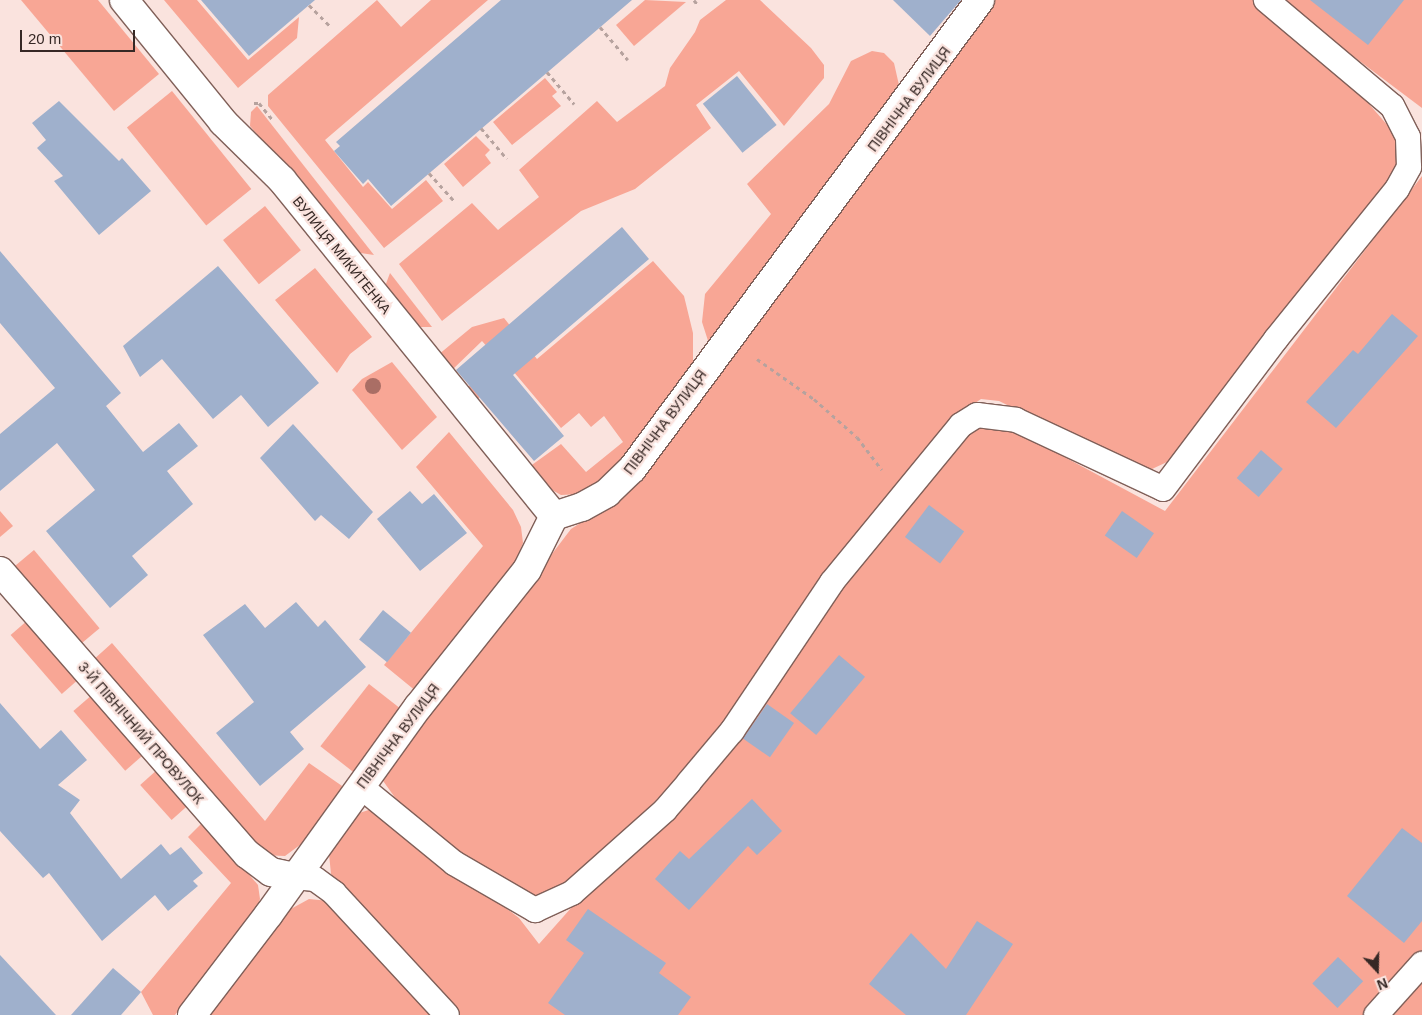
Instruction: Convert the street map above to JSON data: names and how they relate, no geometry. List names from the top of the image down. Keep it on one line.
{"streets":{"street":["ПІВНІЧНА ВУЛИЦЯ","ВУЛИЦЯ МИКИТЕНКА","3-Й ПІВНІЧНИЙ ПРОВУЛОК"]},"crossings":[["ПІВНІЧНА ВУЛИЦЯ","ВУЛИЦЯ МИКИТЕНКА"],["ПІВНІЧНА ВУЛИЦЯ","3-Й ПІВНІЧНИЙ ПРОВУЛОК"]],"scale_bar":"20 m","north":"bottom"}
